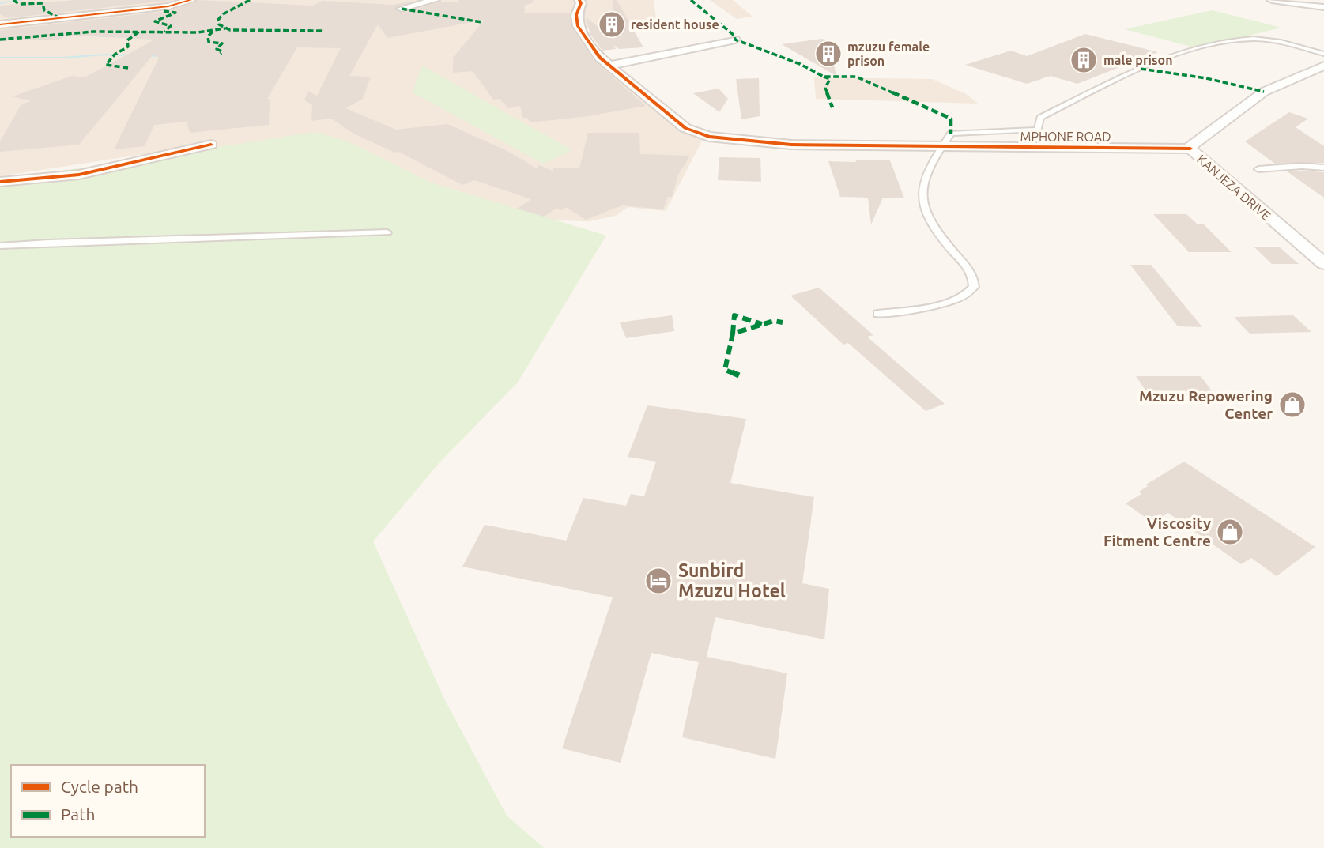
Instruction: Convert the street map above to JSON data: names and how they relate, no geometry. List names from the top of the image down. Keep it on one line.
{"streets":{"street":["MPHONE ROAD","KANJEZA DRIVE"]},"crossings":[["MPHONE ROAD","KANJEZA DRIVE"]],"places":{"building":["resident house","mzuzu female prison","male prison"],"shop":["Mzuzu Repowering Center","Viscosity Fitment Centre"],"hotel":["Sunbird Mzuzu Hotel"]},"legend":["Cycle path","Path"]}
